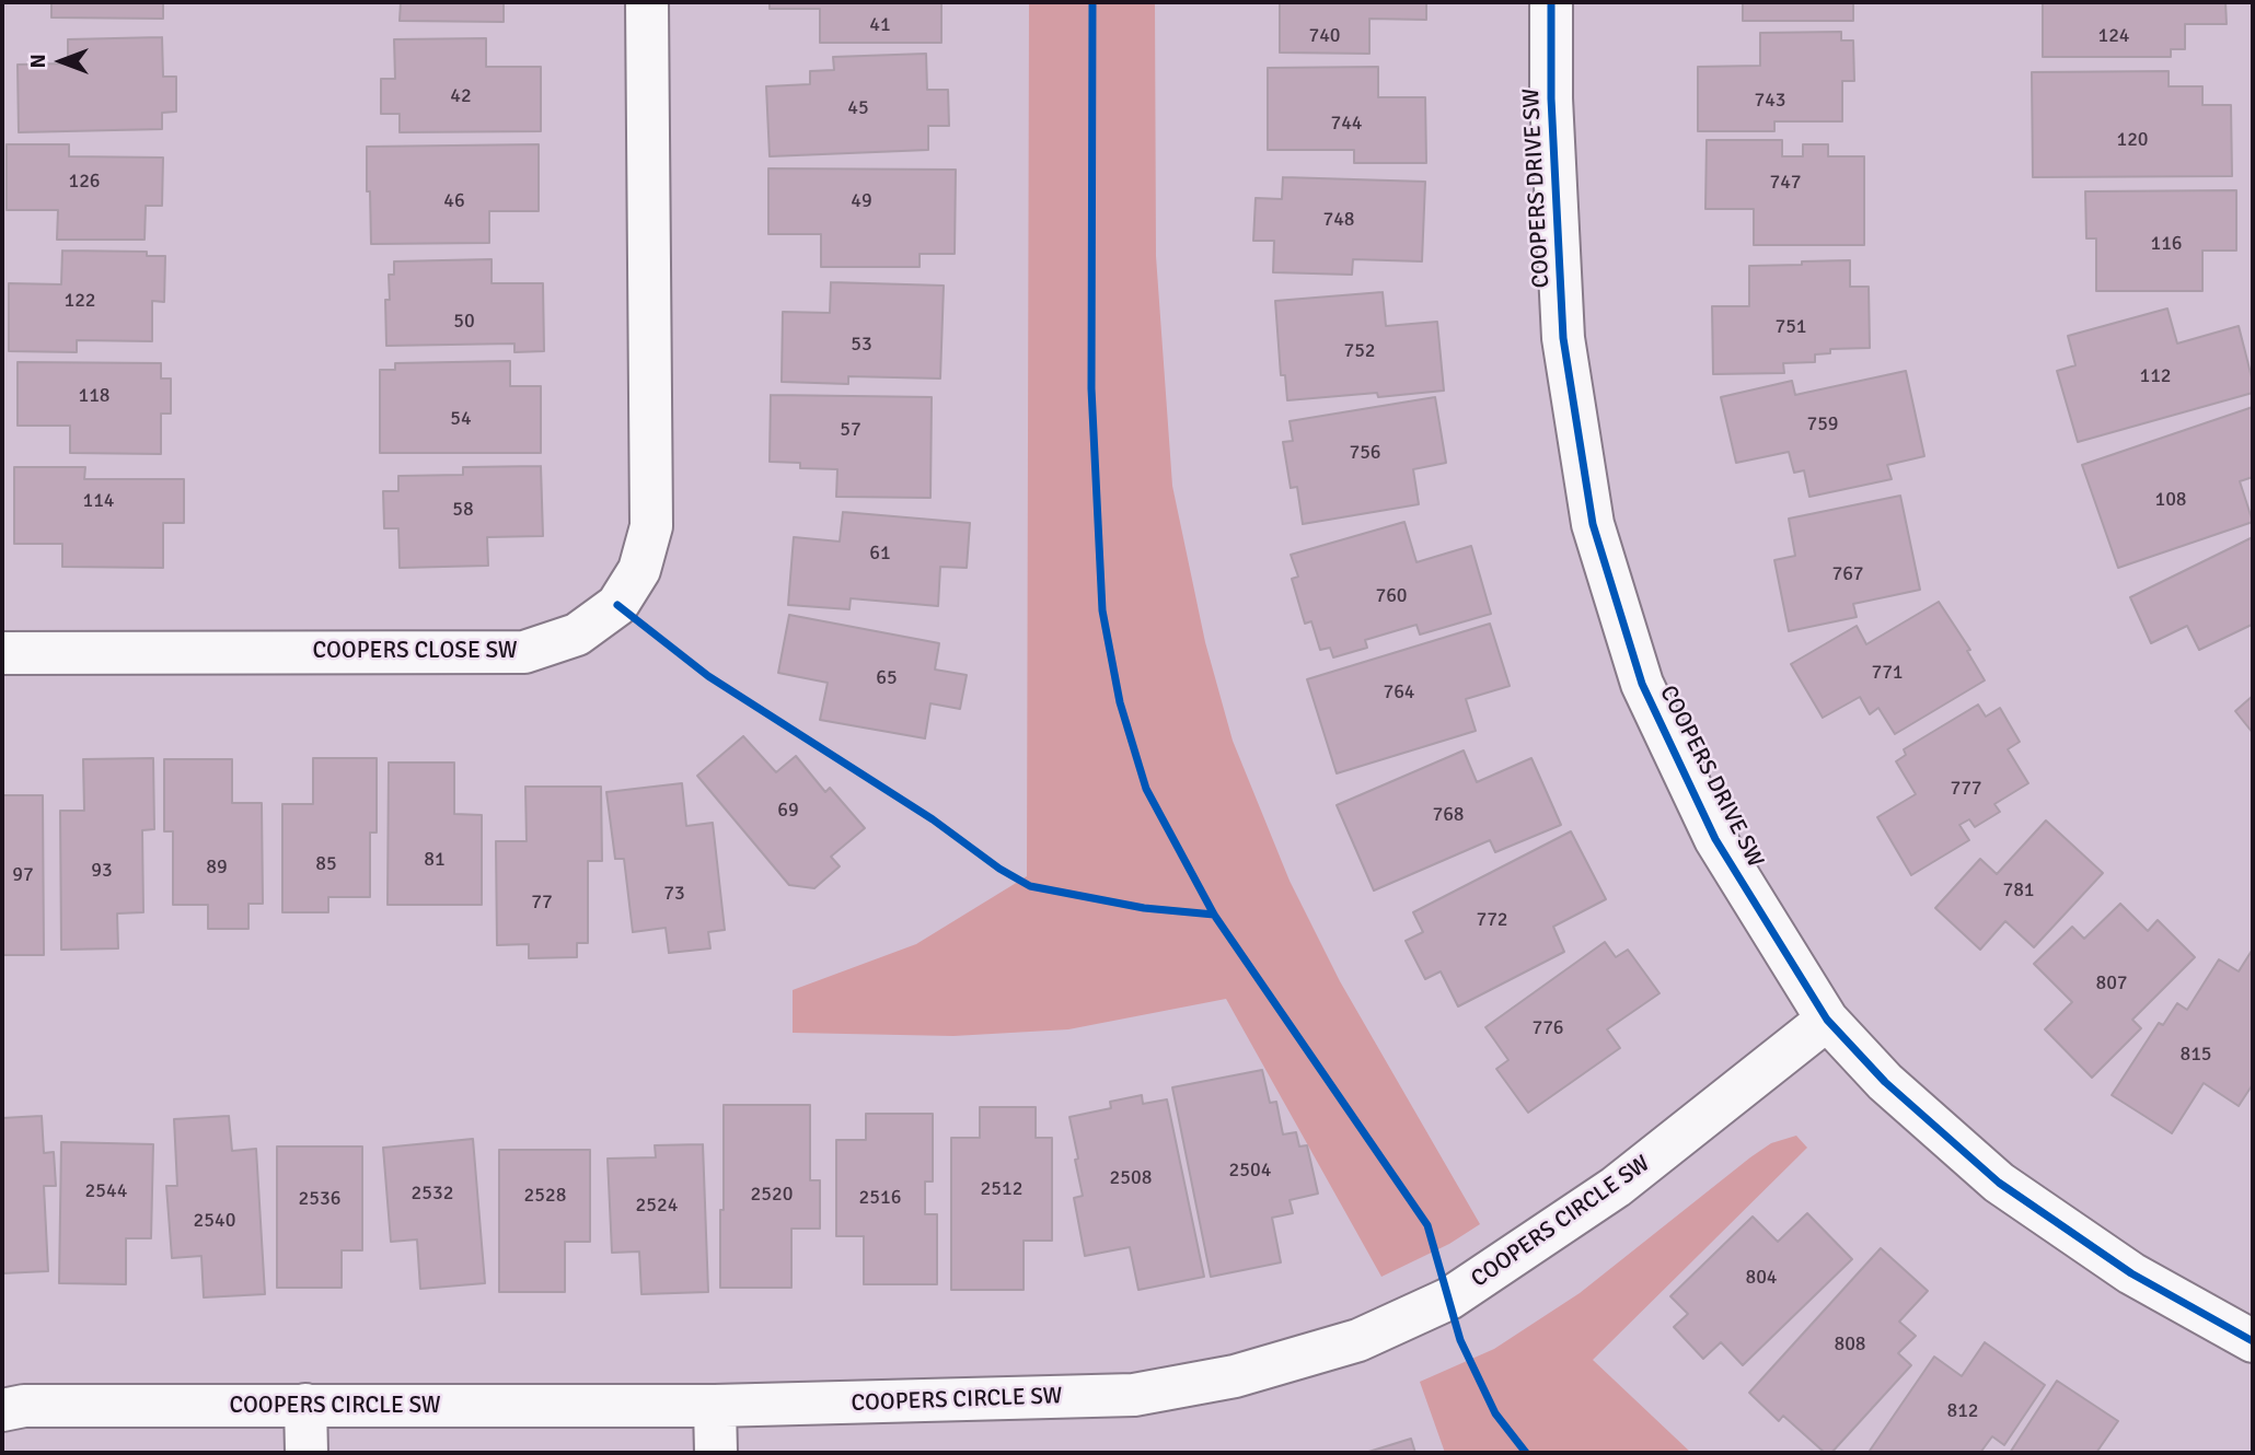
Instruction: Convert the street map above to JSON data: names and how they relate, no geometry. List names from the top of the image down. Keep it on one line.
{"streets":{"street":["COOPERS DRIVE SW","COOPERS CLOSE SW","COOPERS CIRCLE SW"]},"crossings":[["COOPERS DRIVE SW","COOPERS CIRCLE SW"]],"house_numbers":["41","740","124","42","743","45","744","120","126","747","46","49","748","116","122","50","751","53","752","112","118","54","759","57","756","108","114","58","61","767","760","771","65","764","777","69","768","81","85","89","93","97","781","73","77","772","807","776","815","2504","2508","2512","2544","2532","2520","2528","2516","2536","2524","2540","804","808","812"],"north":"left"}
